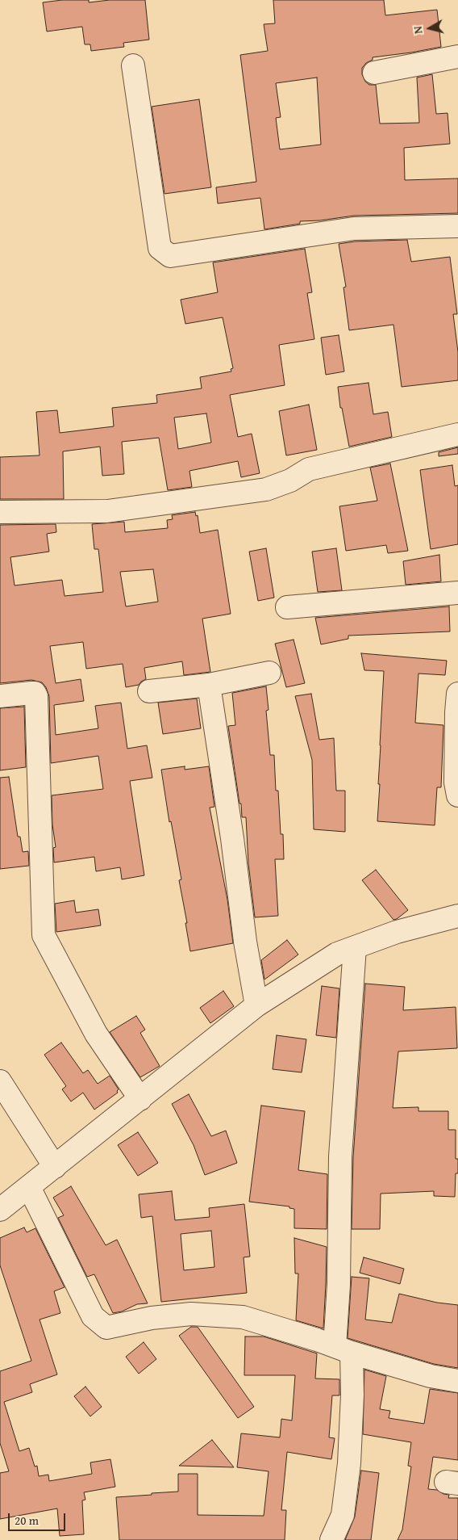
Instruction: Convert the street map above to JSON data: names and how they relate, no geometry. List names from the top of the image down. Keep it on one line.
{"scale_bar":"20 m","north":"left"}
